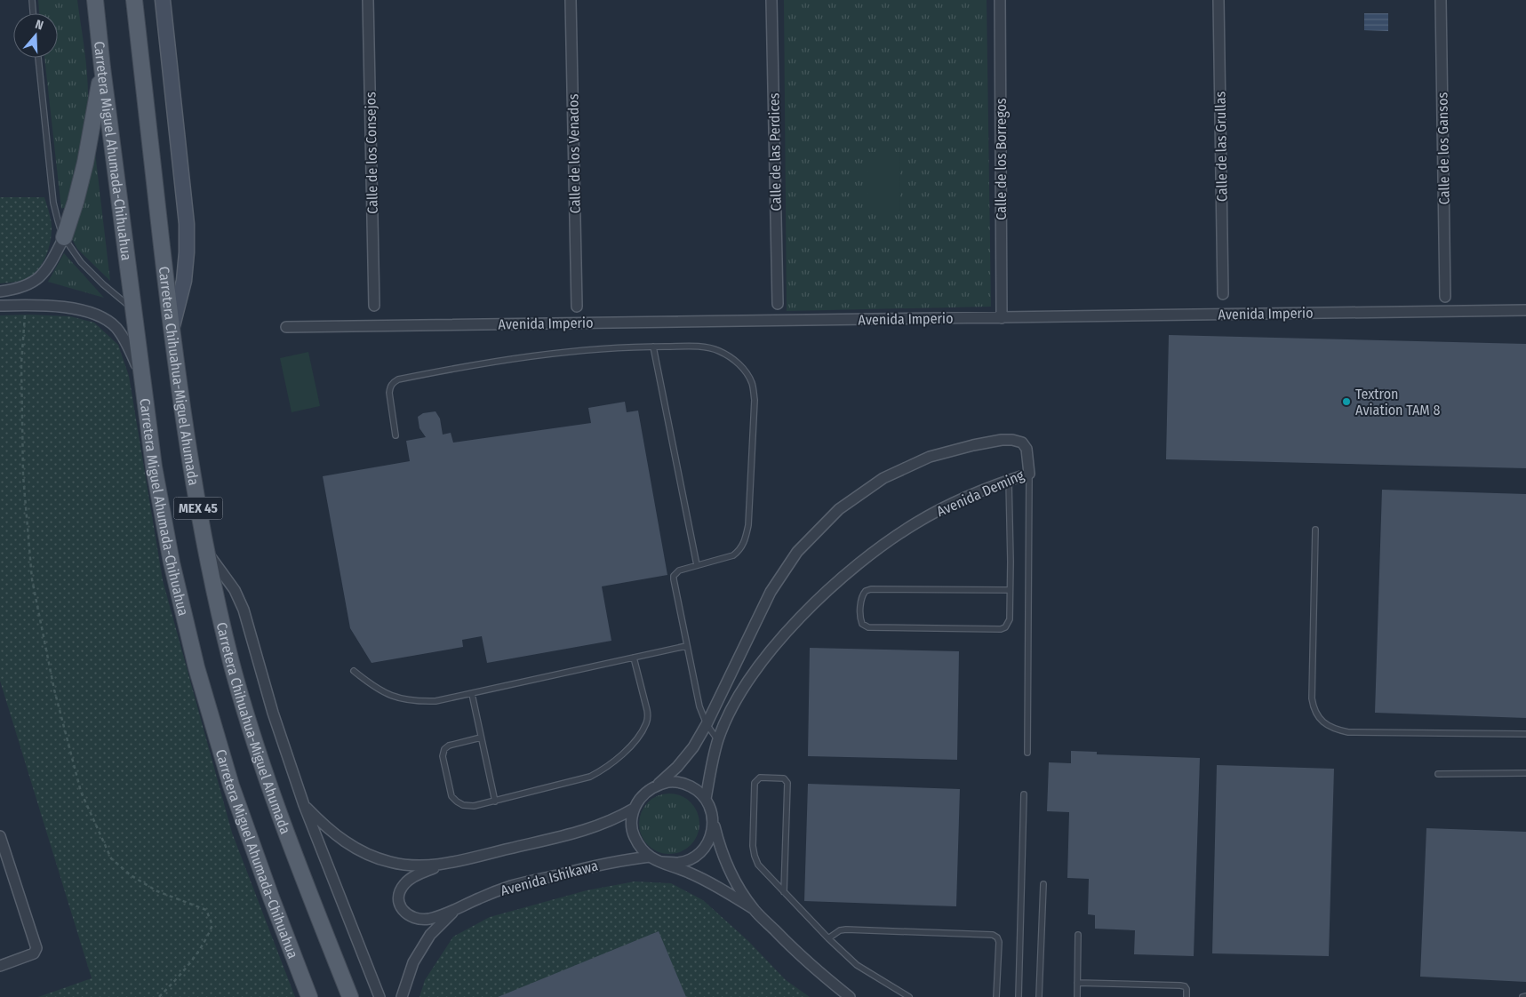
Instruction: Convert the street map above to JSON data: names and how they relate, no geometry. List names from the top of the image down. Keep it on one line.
{"streets":{"main road":["Carretera Miguel Ahumada-Chihuahua","Carretera Chihuahua-Miguel Ahumada","MEX 45"],"street":["Calle de las Grullas","Calle de los Gansos","Calle de las Perdices","Calle de los Consejos","Calle de los Venados","Calle de los Borregos","Avenida Imperio","Avenida Deming","Avenida Ishikawa"]},"crossings":[["Calle de los Borregos","Avenida Imperio"],["Avenida Deming","Avenida Ishikawa"]],"places":["Textron Aviation TAM 8"],"north":"top"}
